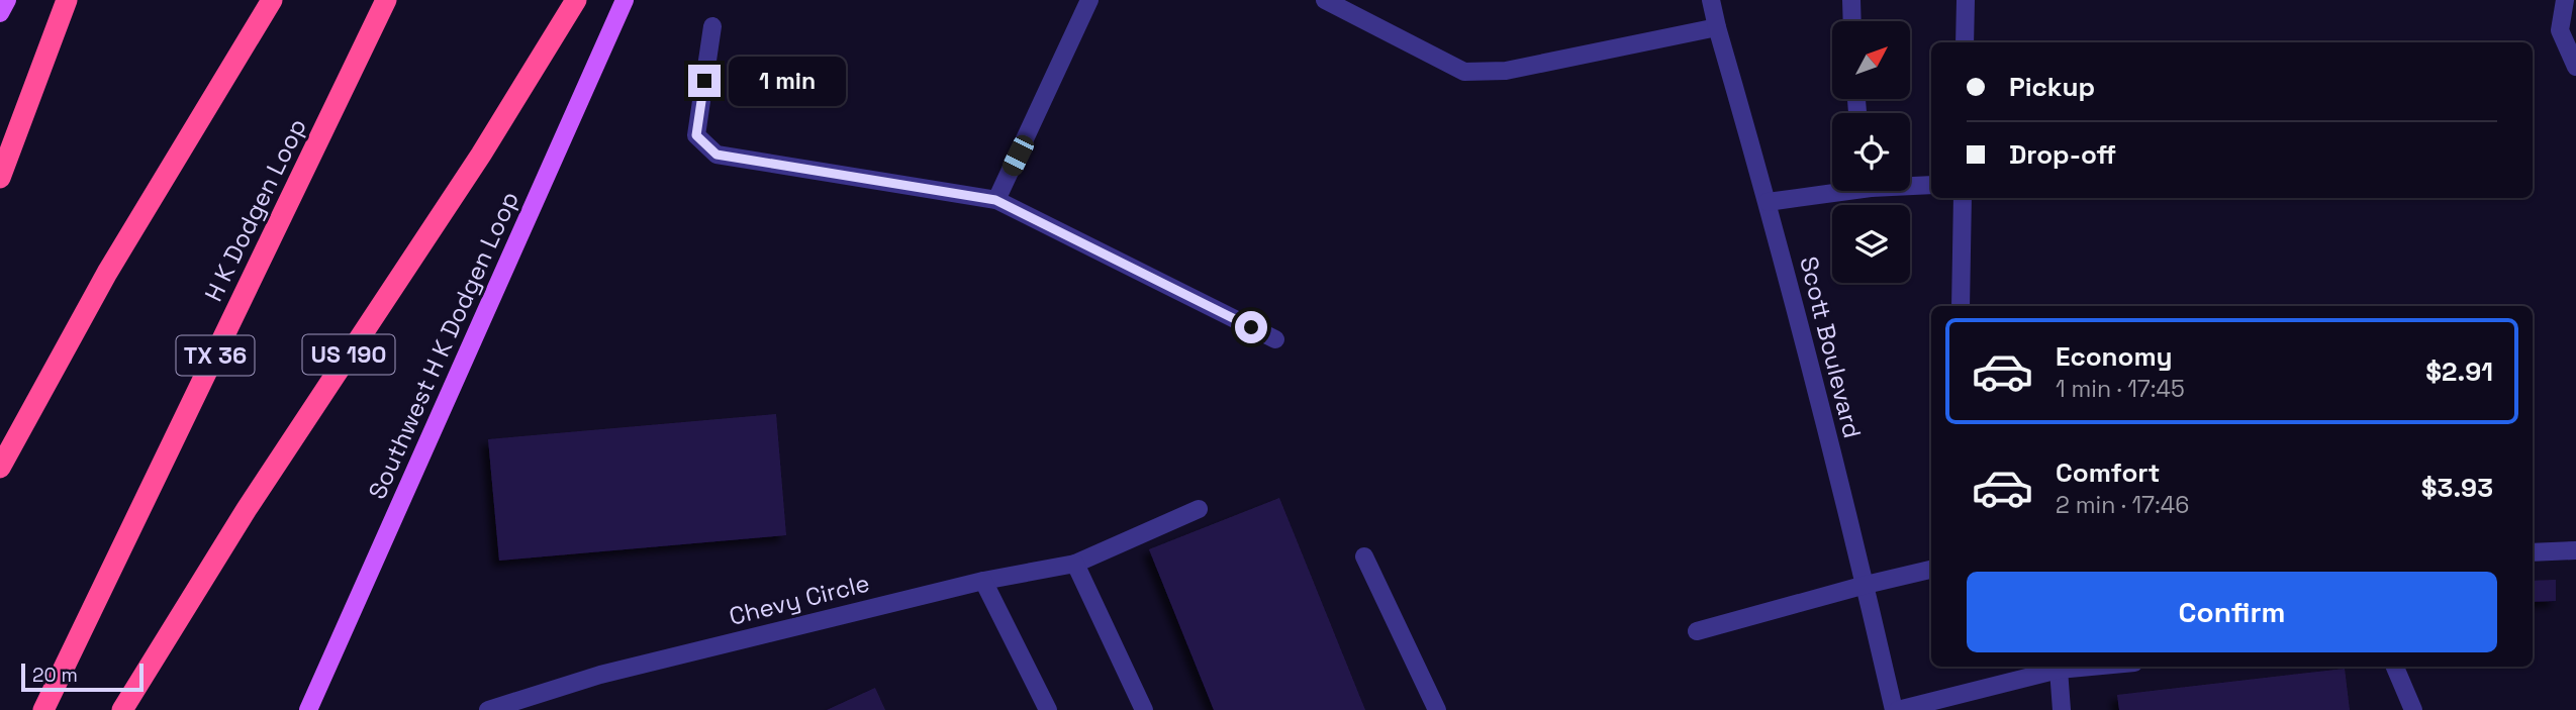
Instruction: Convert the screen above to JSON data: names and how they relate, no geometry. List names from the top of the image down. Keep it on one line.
{"streets":{"highway":["H K Dodgen Loop","US 190","TX 36"],"main road":["Southwest H K Dodgen Loop"],"street":["Scott Boulevard","Chevy Circle"]},"scale_bar":"20 m","north":"top right","page":{"banner":["Pickup","Drop-off"],"bubble":"1 min","list":[{"name":"Economy","note":"1 min · 17:45","value":"$2.91"},{"name":"Comfort","note":"2 min · 17:46","value":"$3.93"}],"buttons":"Confirm","scale":"20 m"}}
